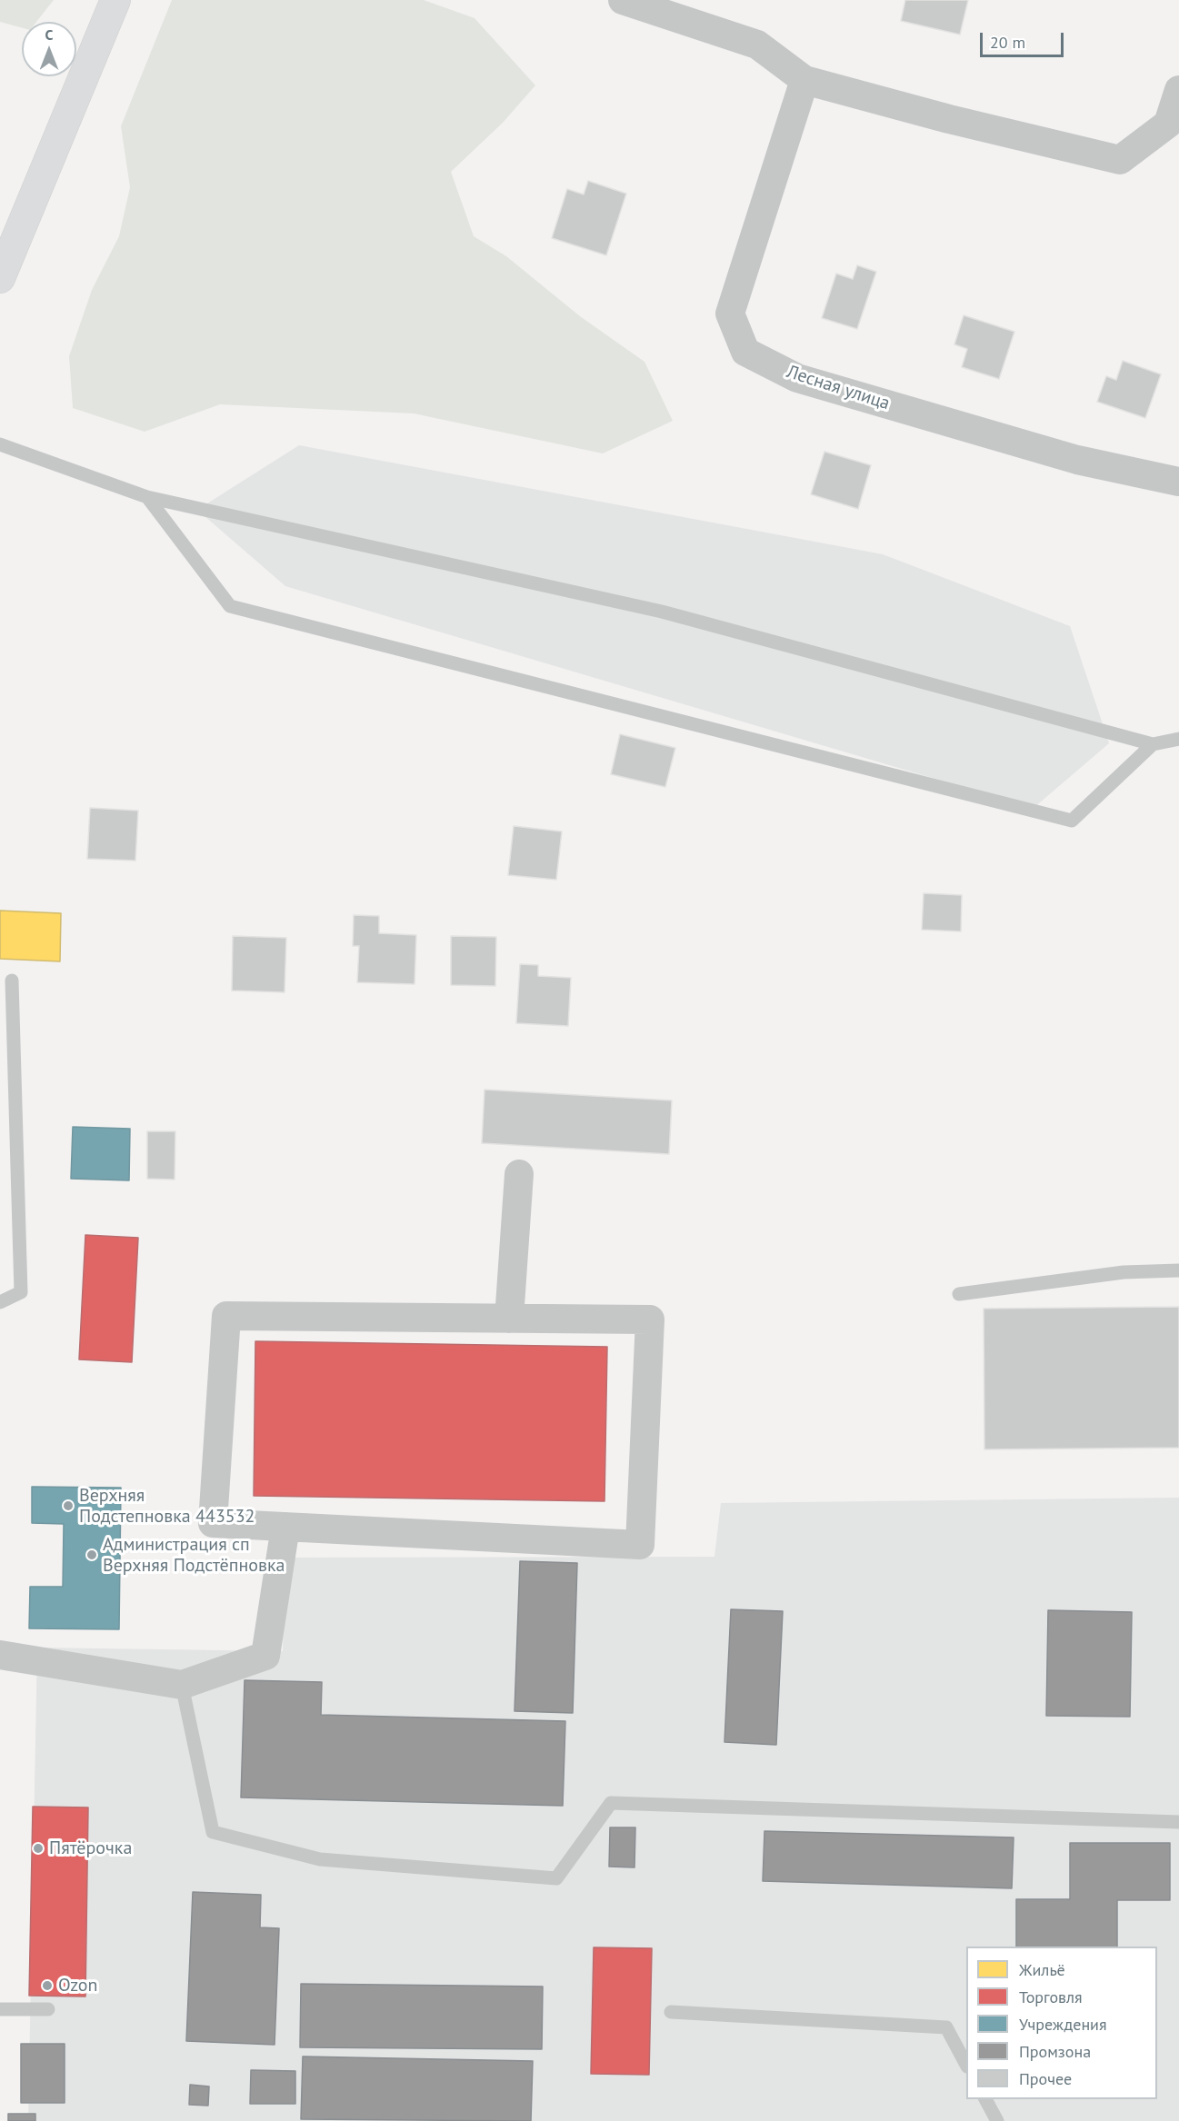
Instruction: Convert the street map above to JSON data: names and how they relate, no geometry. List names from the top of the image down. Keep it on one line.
{"streets":{"street":["Лесная улица"]},"places":["Верхняя Подстепновка 443532","Администрация сп Верхняя Подстёпновка","Пятёрочка","Ozon"],"legend":["Жильё","Торговля","Учреждения","Промзона","Прочее"],"scale_bar":"20 m","north":"top"}
